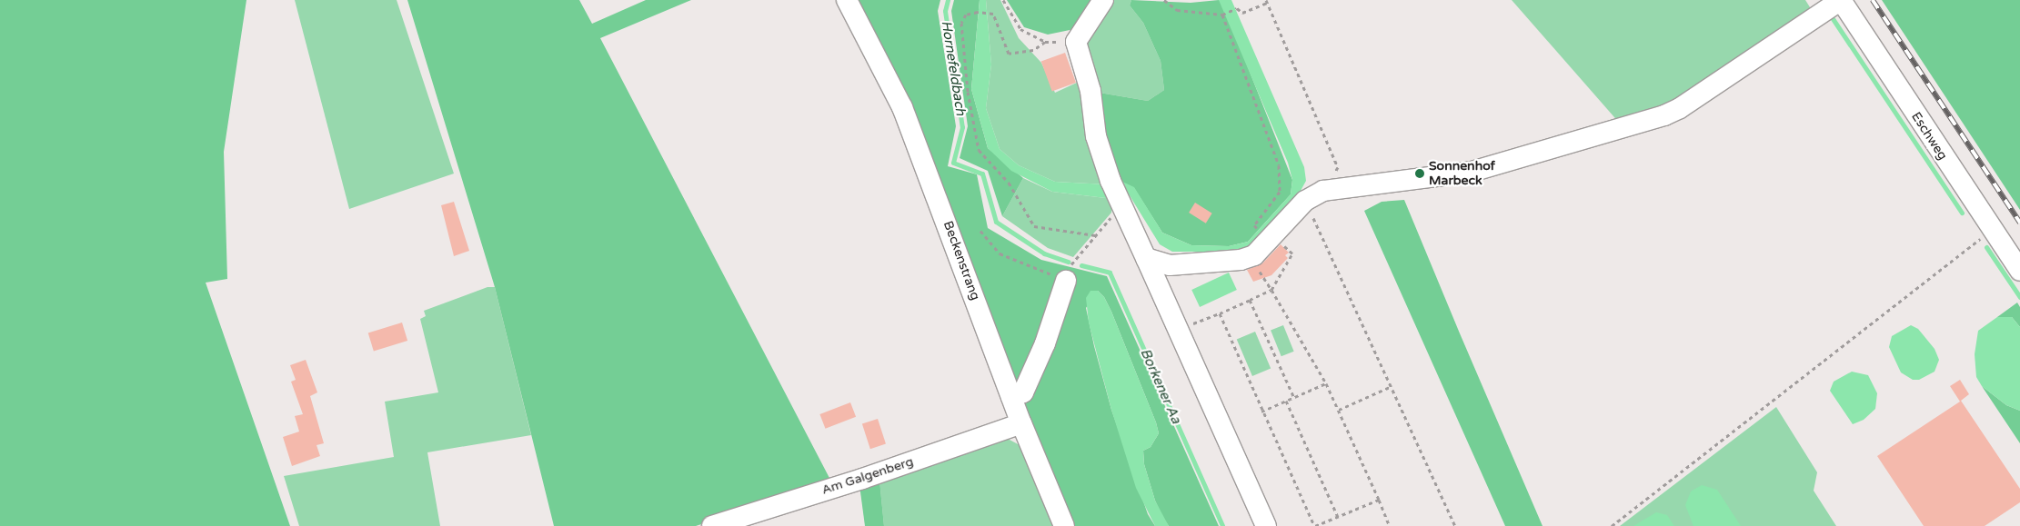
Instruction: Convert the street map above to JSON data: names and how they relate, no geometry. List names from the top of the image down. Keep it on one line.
{"streets":{"street":["Eschweg","Beckenstrang","Am Galgenberg"]},"crossings":[["Beckenstrang","Am Galgenberg"]],"water":["Hornefeldbach","Borkener Aa"],"places":["Sonnenhof Marbeck"]}
